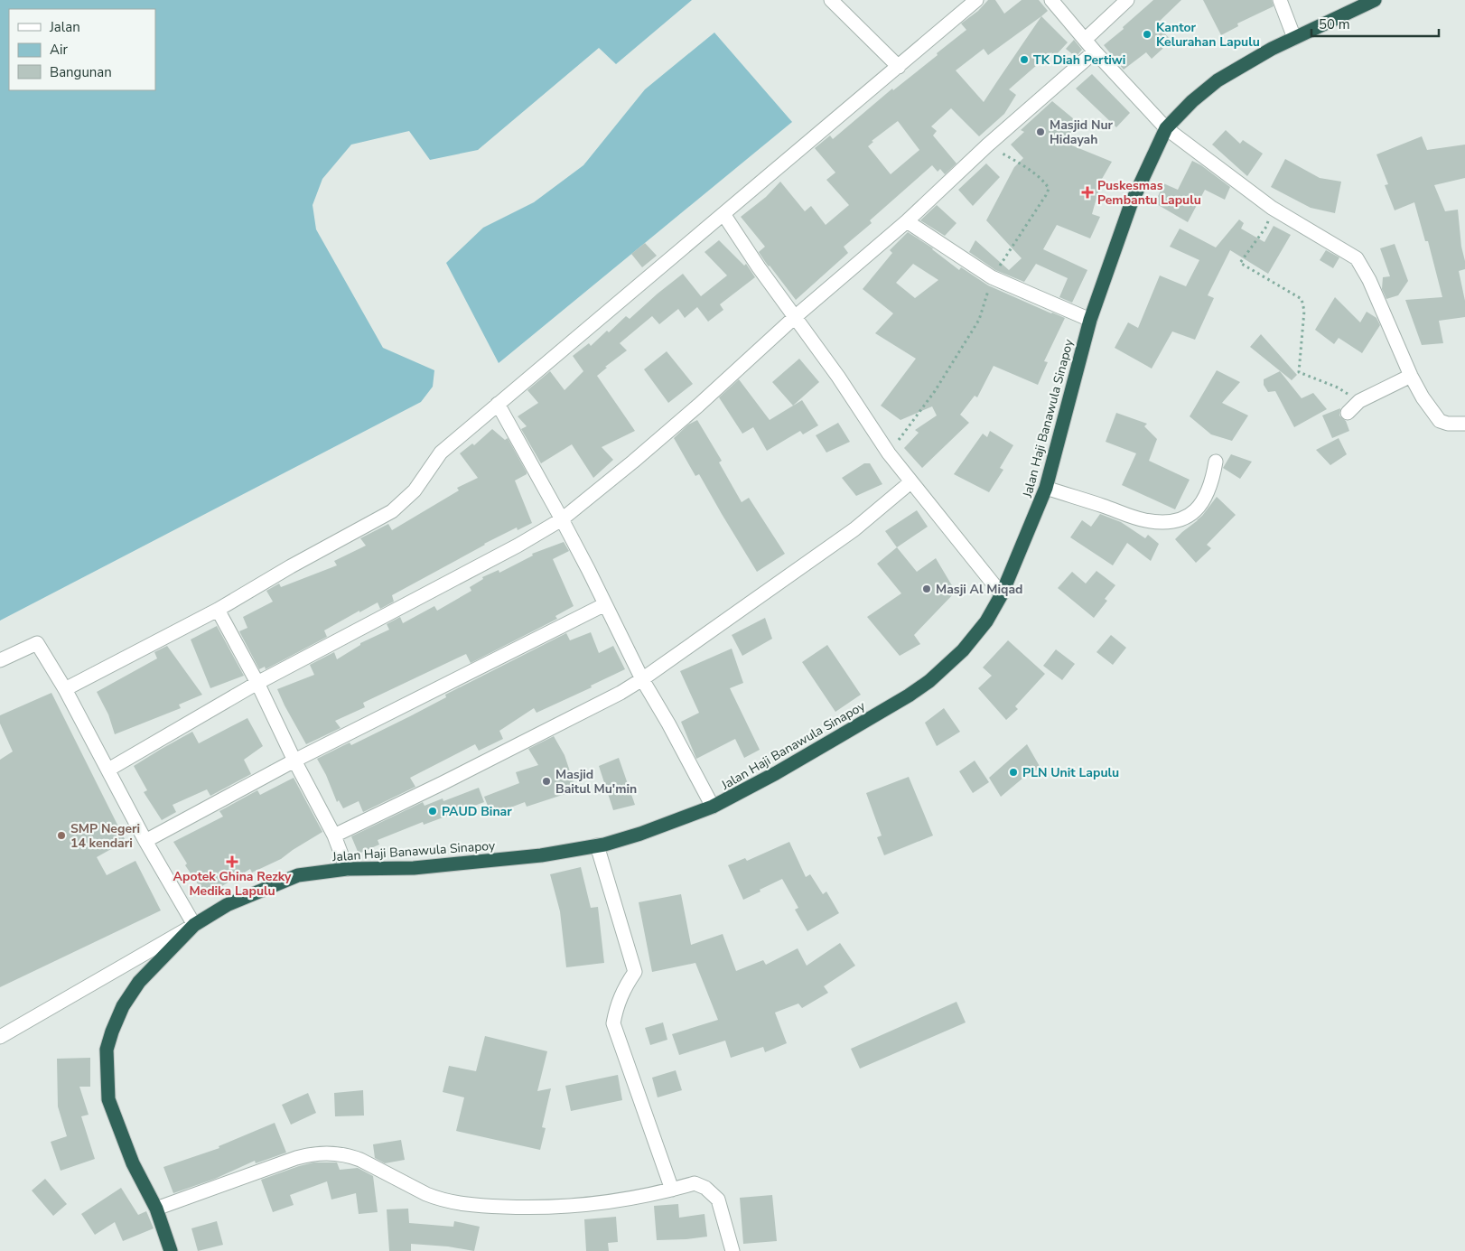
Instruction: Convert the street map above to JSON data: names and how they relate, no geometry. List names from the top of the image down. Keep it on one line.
{"streets":{"highway":["Jalan Haji Banawula Sinapoy"]},"places":{"other":["Kantor Kelurahan Lapulu","TK Diah Pertiwi","Masjid Nur Hidayah","Masji Al Miqad","PLN Unit Lapulu","Masjid Baitul Mu'min","PAUD Binar","SMP Negeri 14 kendari"],"health":["Puskesmas Pembantu Lapulu","Apotek Ghina Rezky Medika Lapulu"]},"legend":["Jalan","Air","Bangunan"],"scale_bar":"50 m"}
